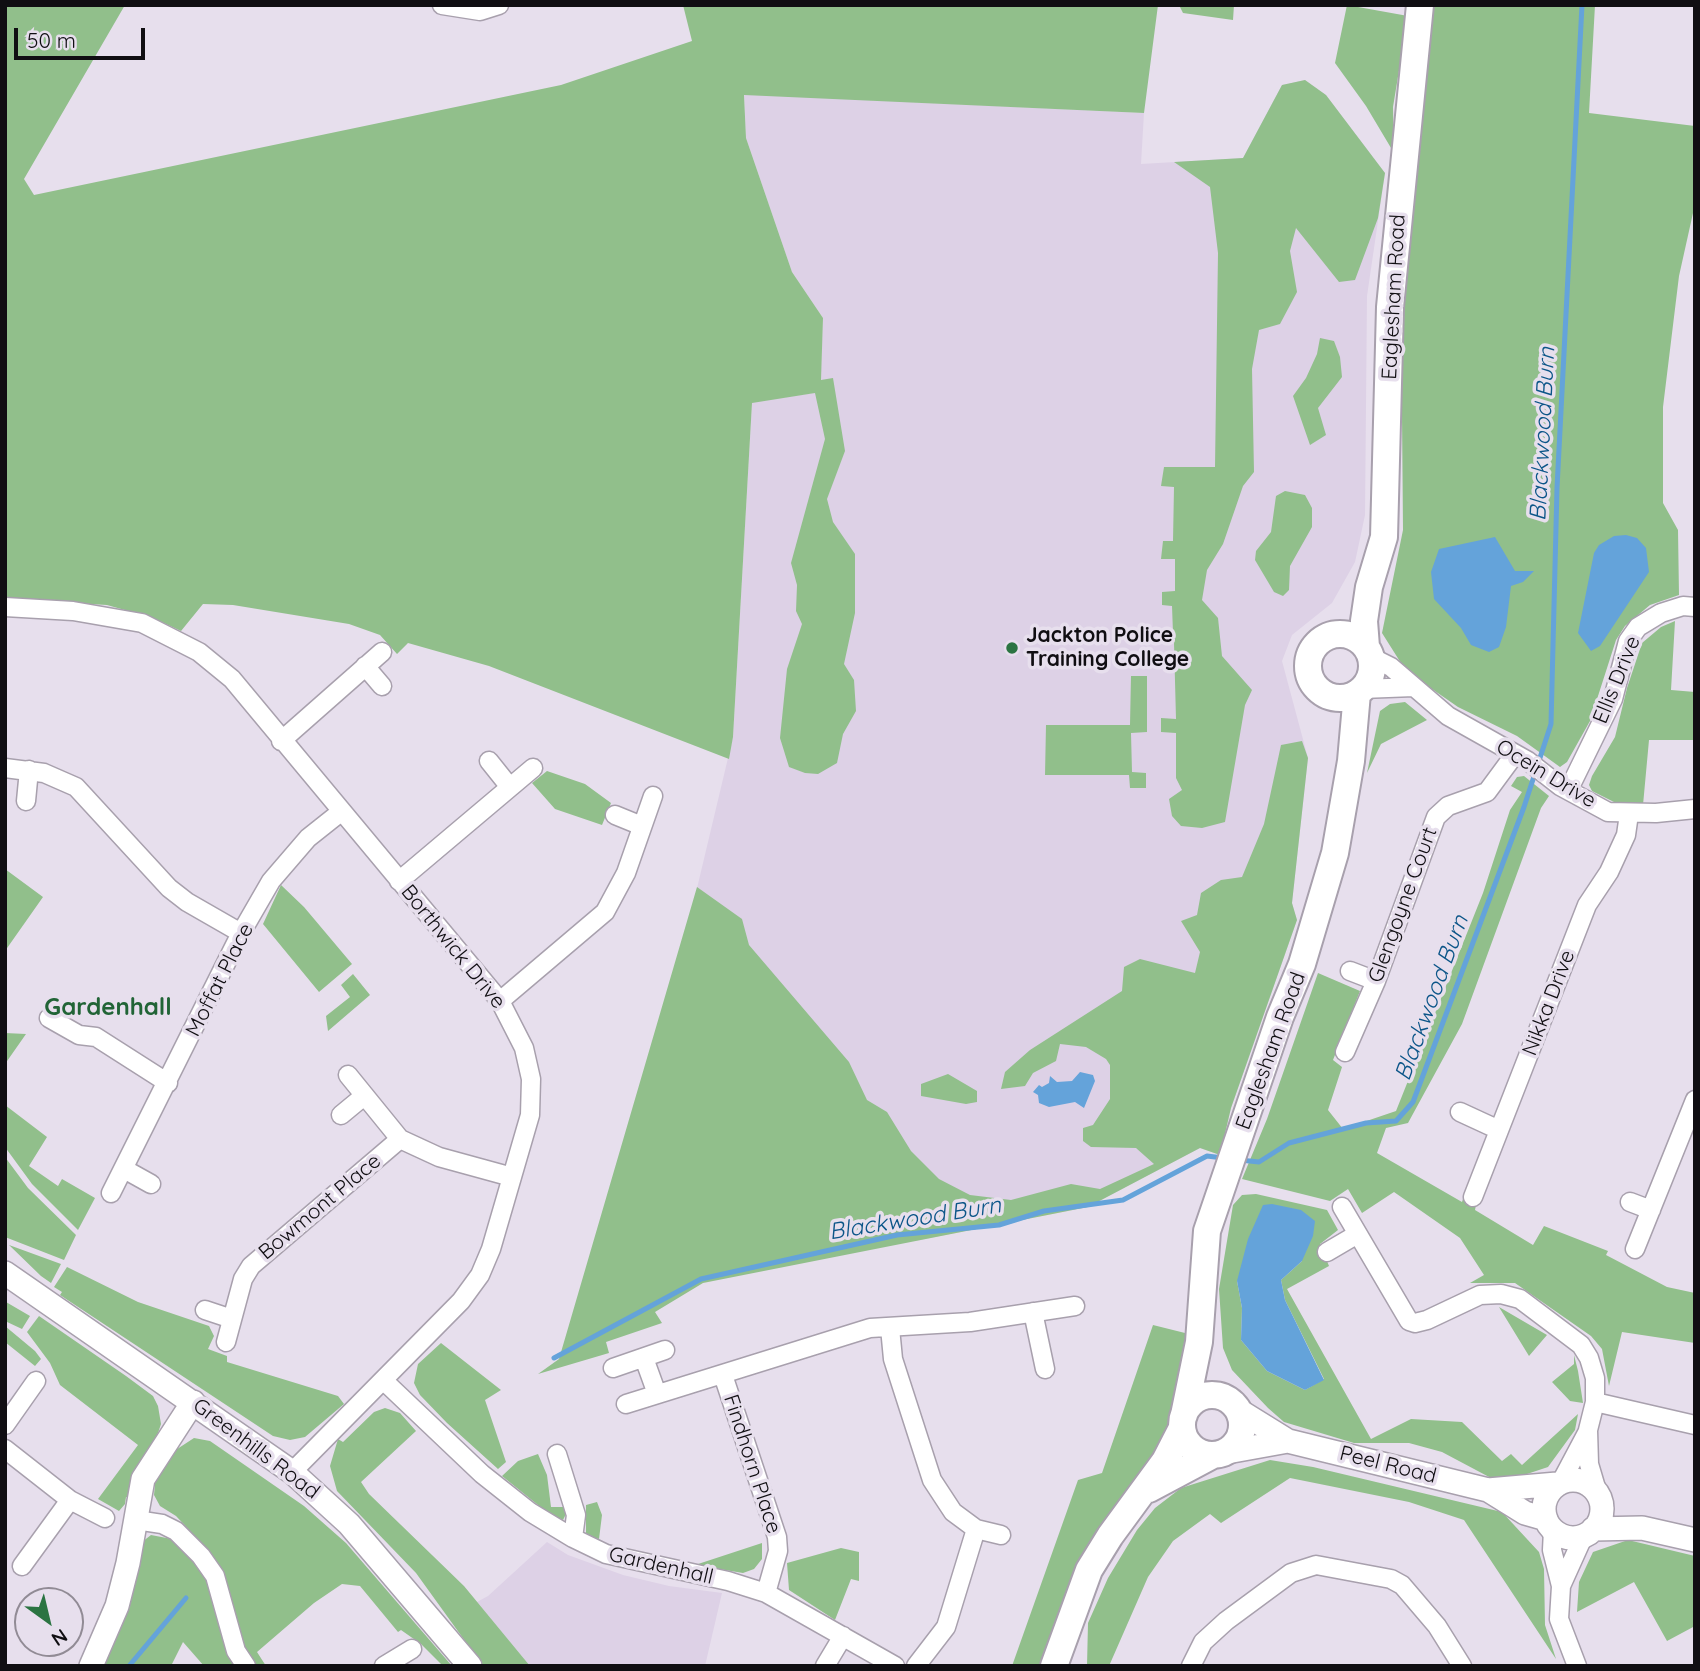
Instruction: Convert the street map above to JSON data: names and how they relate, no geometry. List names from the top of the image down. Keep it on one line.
{"streets":{"main road":["Eaglesham Road"],"street":["Ellis Drive","Ocein Drive","Glengoyne Court","Borthwick Drive","Moffat Place","Nikka Drive","Bowmont Place","Greenhills Road","Findhorn Place","Peel Road","Gardenhall"]},"crossings":[["Eaglesham Road","Ocein Drive"],["Ellis Drive","Ocein Drive"],["Ocein Drive","Glengoyne Court"],["Ocein Drive","Nikka Drive"],["Borthwick Drive","Moffat Place"],["Borthwick Drive","Bowmont Place"],["Borthwick Drive","Greenhills Road"],["Borthwick Drive","Gardenhall"],["Findhorn Place","Gardenhall"]],"districts":["Gardenhall"],"water":["Blackwood Burn"],"places":["Jackton Police Training College"],"scale_bar":"50 m","north":"bottom right"}
